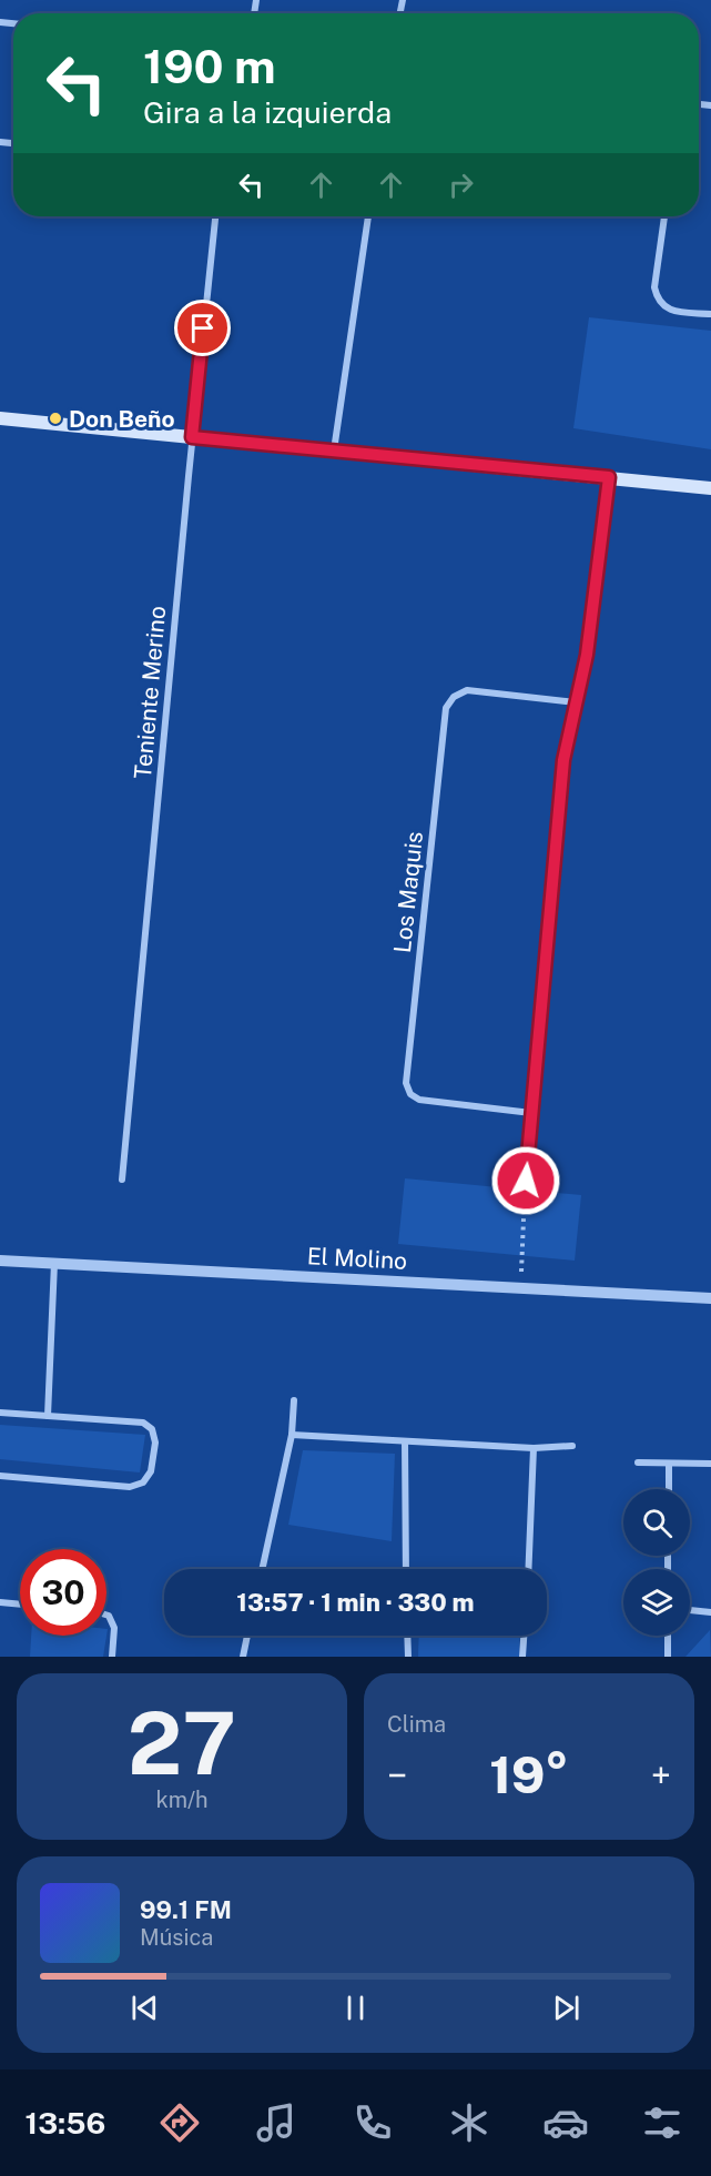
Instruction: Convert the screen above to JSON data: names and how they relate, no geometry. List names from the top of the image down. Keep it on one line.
{"streets":{"street":["Teniente Merino","Los Maquis","El Molino"]},"places":["Don Beño"],"page":{"turn":["190 m","Gira a la izquierda"],"limit":"30","trip":"13:57 · 1 min · 330 m","tile":[["27","km/h"],"Clima"],"heat":["−","19°","+"],"song":["99.1 FM","Música"],"tabs":"13:56"}}
